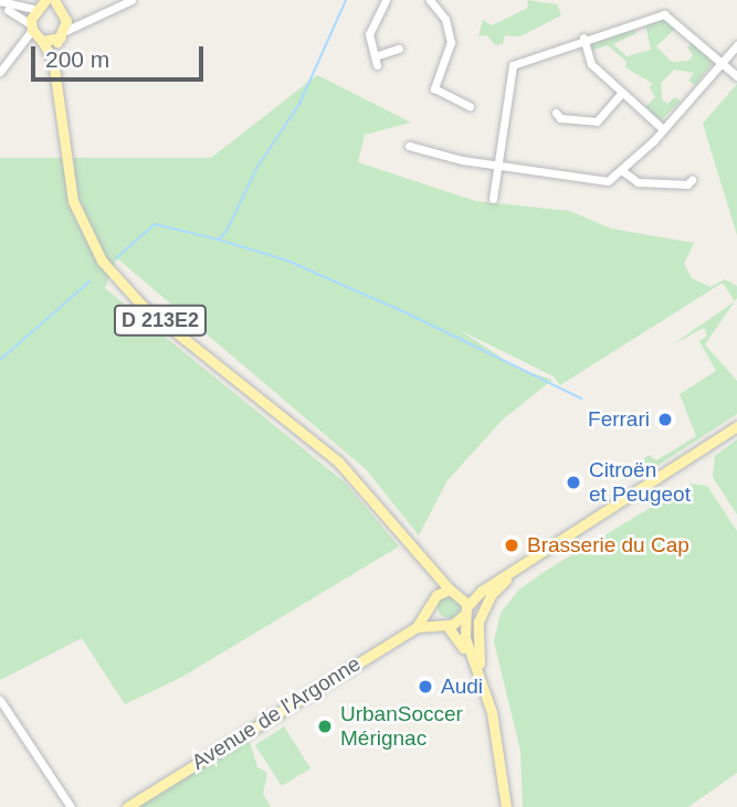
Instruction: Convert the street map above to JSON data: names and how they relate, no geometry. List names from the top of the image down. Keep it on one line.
{"streets":{"main road":["D 213E2","Avenue de l'Argonne"]},"places":["Ferrari","Citroën et Peugeot","Brasserie du Cap","Audi","UrbanSoccer Mérignac"],"scale_bar":"200 m"}
